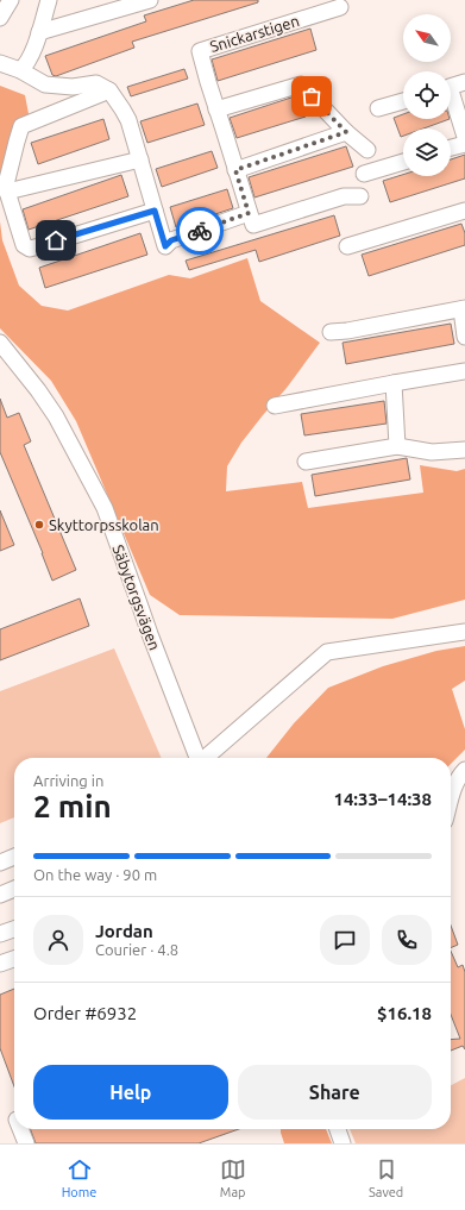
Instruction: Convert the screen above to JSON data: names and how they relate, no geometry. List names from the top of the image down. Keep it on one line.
{"streets":{"street":["Snickarstigen","Säbytorgsvägen"]},"places":["Skyttorpsskolan"],"north":"top left","page":{"heading":["2 min","Arriving in","14:33–14:38"],"panel":["Jordan","Courier · 4.8","Order #6932","$16.18"],"bar":"On the way · 90 m","buttons":["Help","Share"],"tabs":["Home","Map","Saved"]}}
